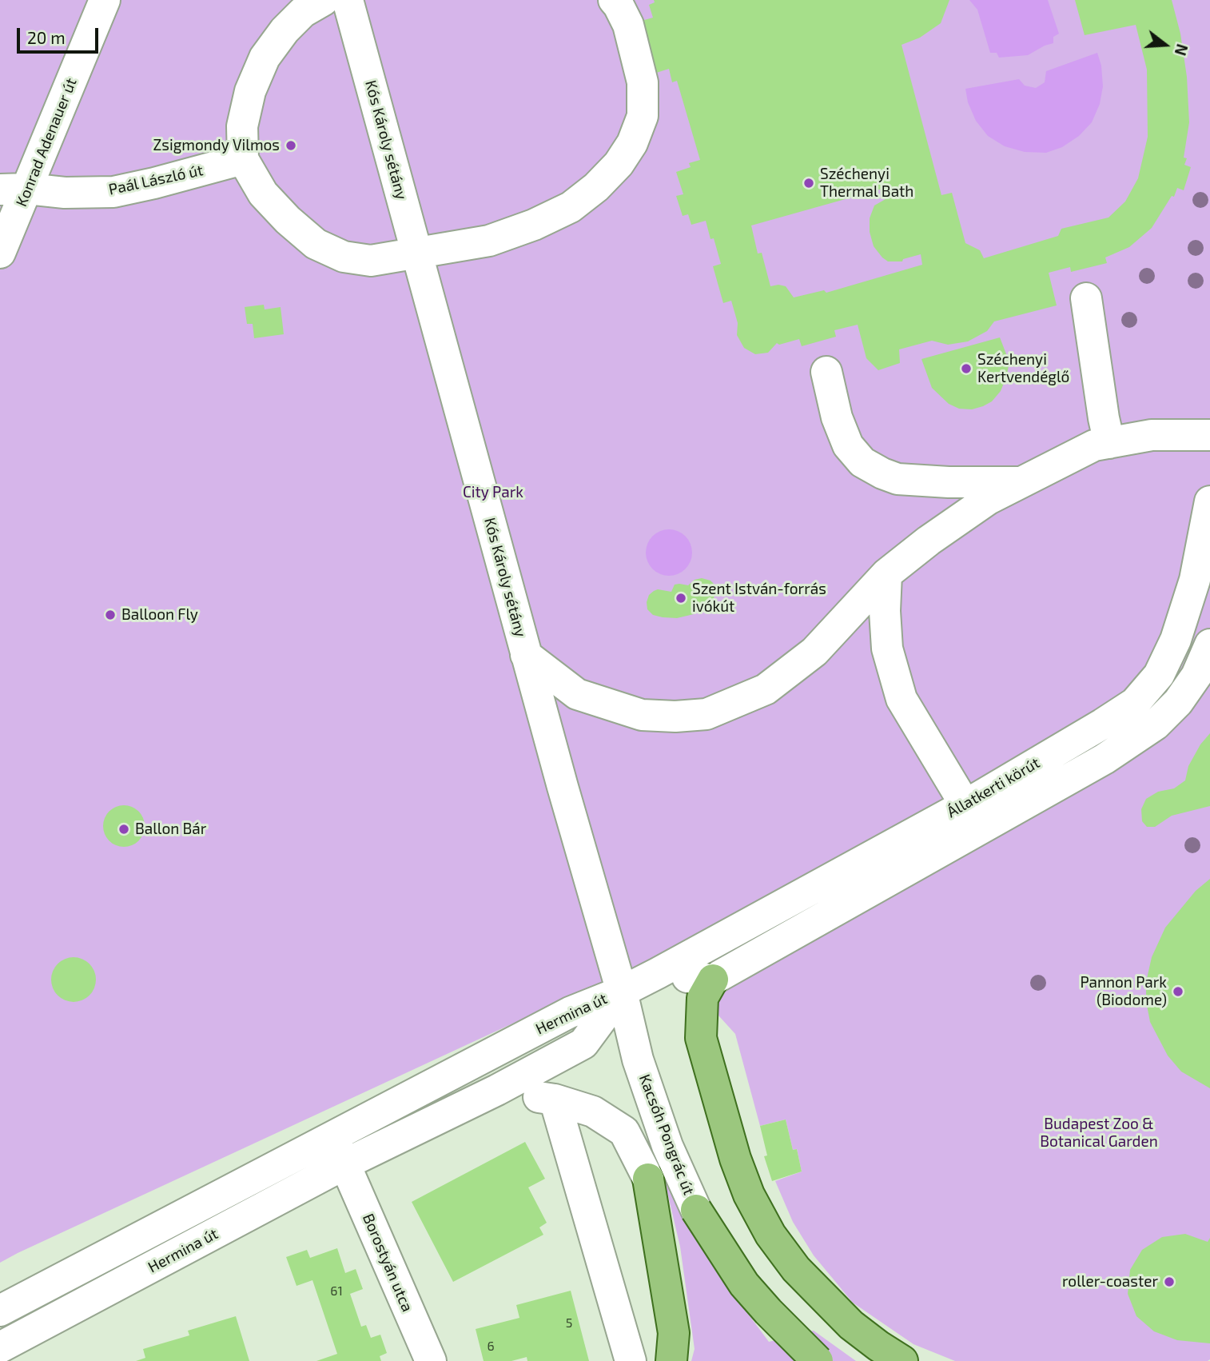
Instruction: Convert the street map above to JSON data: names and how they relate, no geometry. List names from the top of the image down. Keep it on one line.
{"streets":{"street":["Kós Károly sétány","Konrad Adenauer út","Paál László út","Állatkerti körút","Hermina út","Kacsóh Pongrác út","Borostyán utca"]},"crossings":[["Kós Károly sétány","Állatkerti körút"],["Kós Károly sétány","Hermina út"],["Kós Károly sétány","Kacsóh Pongrác út"],["Konrad Adenauer út","Paál László út"],["Állatkerti körút","Hermina út"],["Állatkerti körút","Kacsóh Pongrác út"],["Hermina út","Kacsóh Pongrác út"],["Hermina út","Borostyán utca"]],"parks":["City Park","Budapest Zoo & Botanical Garden"],"places":["Zsigmondy Vilmos","Széchenyi Thermal Bath","Széchenyi Kertvendéglő","Szent István-forrás ivókút","Balloon Fly","Ballon Bár","Pannon Park (Biodome)","roller-coaster"],"house_numbers":["61","5","6"],"scale_bar":"20 m","north":"right"}
